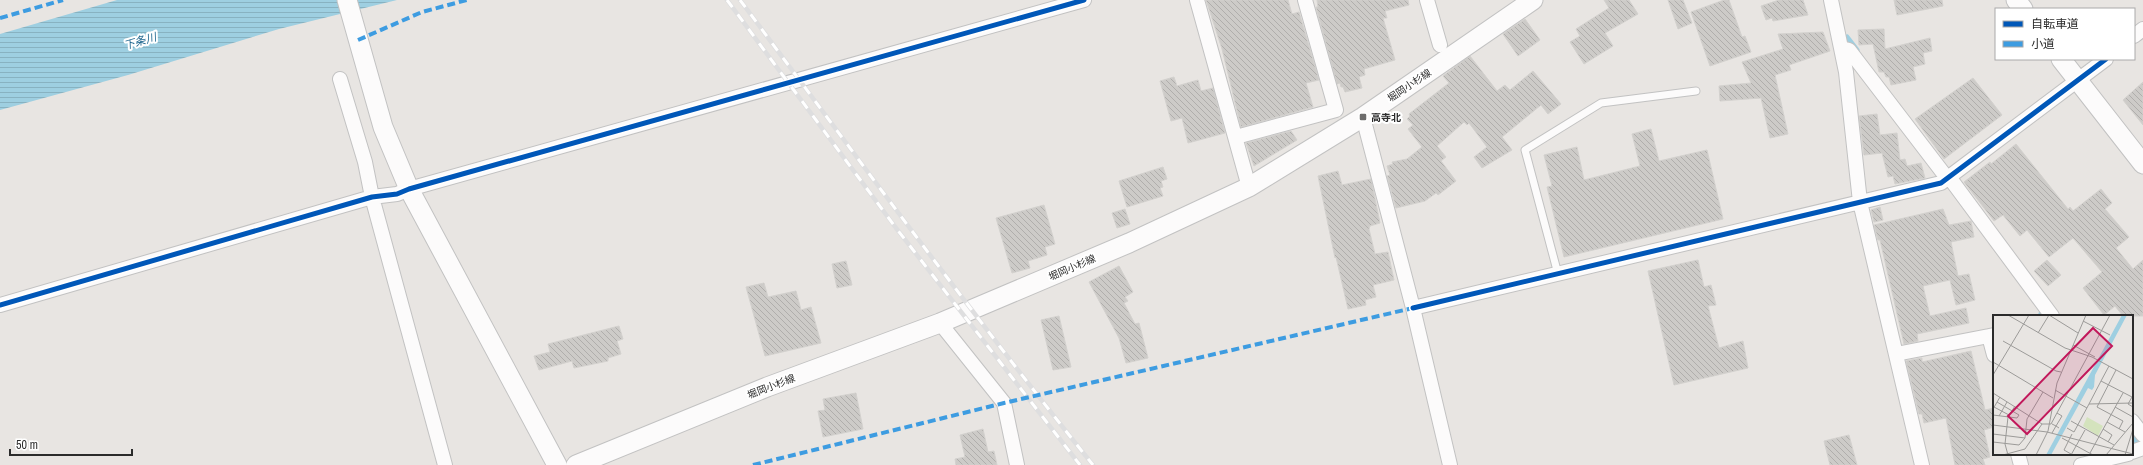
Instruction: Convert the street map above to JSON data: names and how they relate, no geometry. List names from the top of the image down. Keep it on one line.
{"streets":{"main road":["堀岡小杉線"]},"water":["下条川"],"places":{"transit":["高寺北"]},"legend":["自転車道","小道"],"scale_bar":"50 m"}
